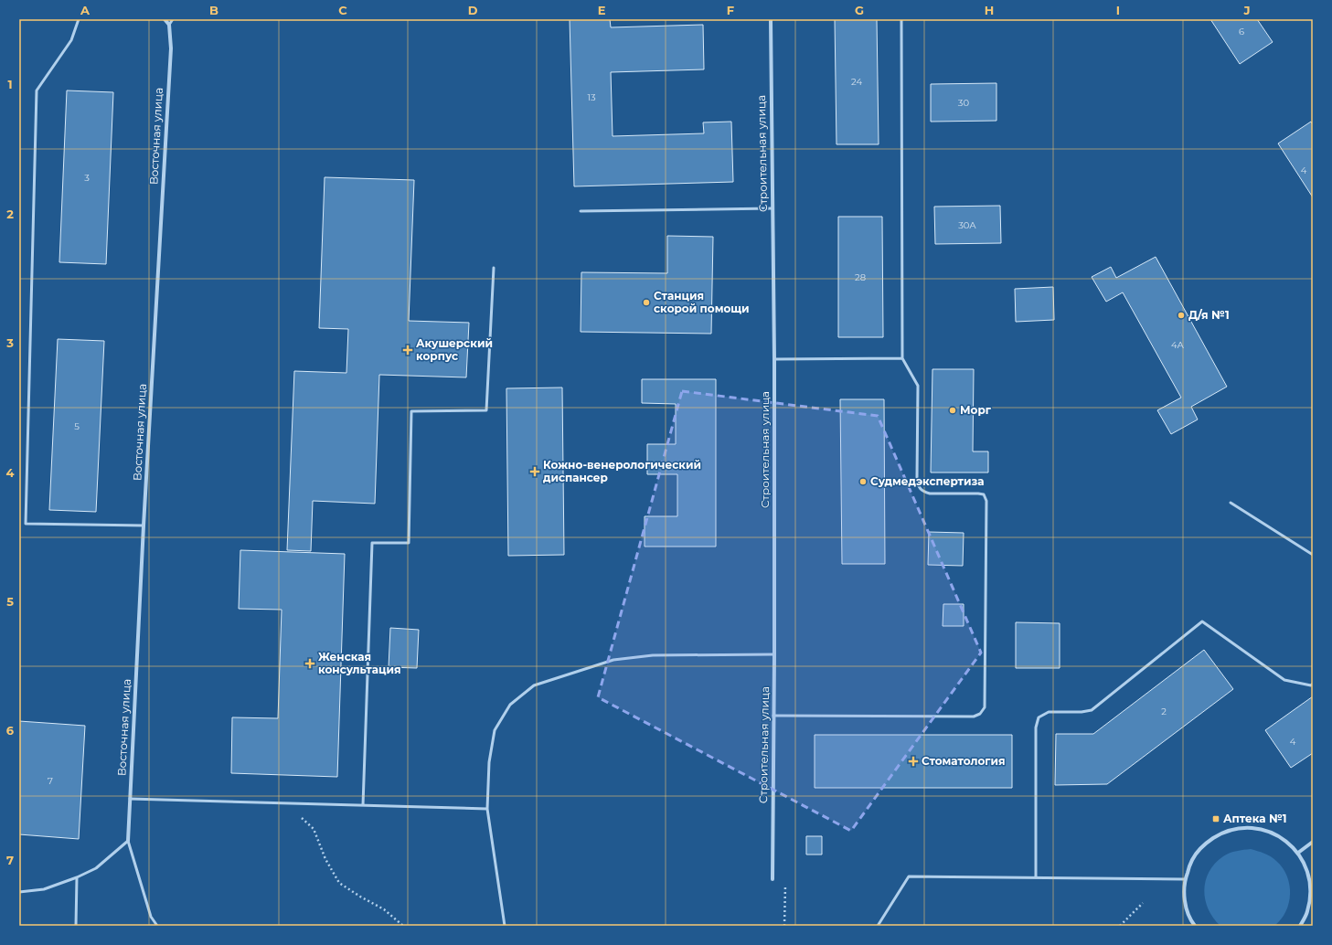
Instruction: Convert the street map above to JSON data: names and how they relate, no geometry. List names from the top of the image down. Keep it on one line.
{"streets":{"street":["Восточная улица","Строительная улица"]},"places":{"other":["Станция скорой помощи","Д/я №1","Морг","Судмедэкспертиза"],"health":["Акушерский корпус","Кожно-венерологический диспансер","Женская консультация","Стоматология"],"transit":["Аптека №1"]},"house_numbers":["6","24","13","30","4","3","30А","28","4А","5","2","4","7"],"grid":{"columns":["A","B","C","D","E","F","G","H","I","J"],"rows":["1","2","3","4","5","6","7"]}}
